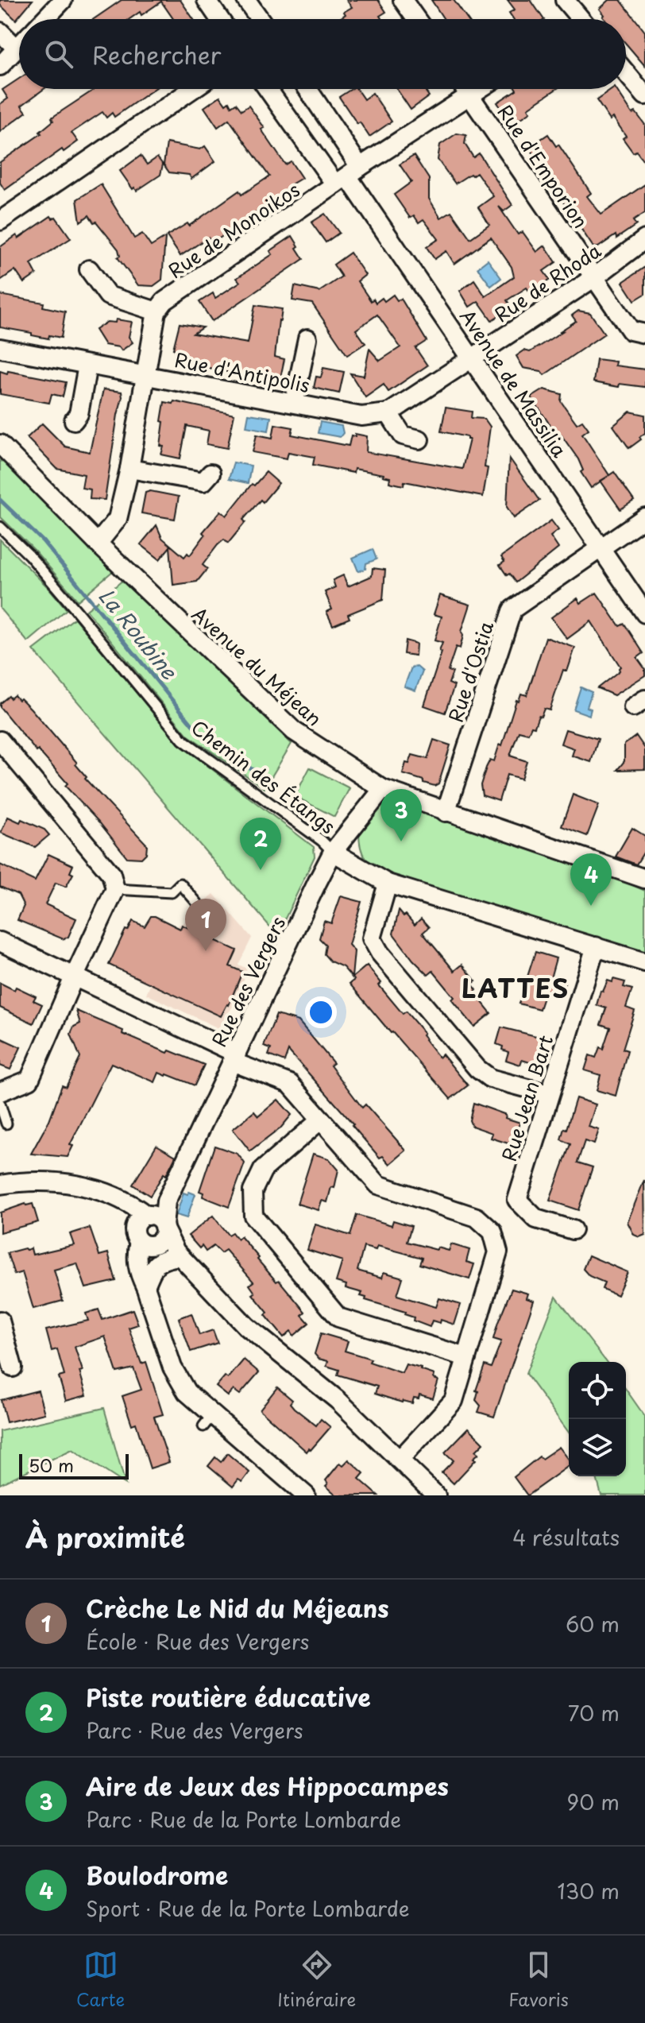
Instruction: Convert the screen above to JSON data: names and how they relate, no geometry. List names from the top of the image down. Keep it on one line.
{"streets":{"street":["Rue d'Emporion","Rue de Monoikos","Rue de Rhoda","Rue d'Antipolis","Avenue de Massilia","Avenue du Méjean","Rue d'Ostia","Rue des Vergers","Rue Jean Bart"],"lane":["Chemin des Étangs"]},"crossings":[["Rue d'Emporion","Rue de Monoikos"],["Rue d'Emporion","Rue de Rhoda"],["Rue de Monoikos","Avenue de Massilia"],["Rue de Rhoda","Rue d'Antipolis"],["Rue de Rhoda","Avenue de Massilia"],["Rue d'Antipolis","Avenue de Massilia"],["Avenue de Massilia","Rue d'Ostia"],["Avenue du Méjean","Rue d'Ostia"],["Avenue du Méjean","Rue des Vergers"],["Chemin des Étangs","Rue des Vergers"]],"districts":["LATTES"],"water":["La Roubine"],"scale_bar":"50 m","page":{"search":"Rechercher","pins":["3","2","4","1"],"scale":"50 m","heading":["À proximité","4 résultats"],"list":[{"mark":"1","name":"Crèche Le Nid du Méjeans","note":"École · Rue des Vergers","value":"60 m"},{"mark":"2","name":"Piste routière éducative","note":"Parc · Rue des Vergers","value":"70 m"},{"mark":"3","name":"Aire de Jeux des Hippocampes","note":"Parc · Rue de la Porte Lombarde","value":"90 m"},{"mark":"4","name":"Boulodrome","note":"Sport · Rue de la Porte Lombarde","value":"130 m"}],"nav":["Carte","Itinéraire","Favoris"]}}
